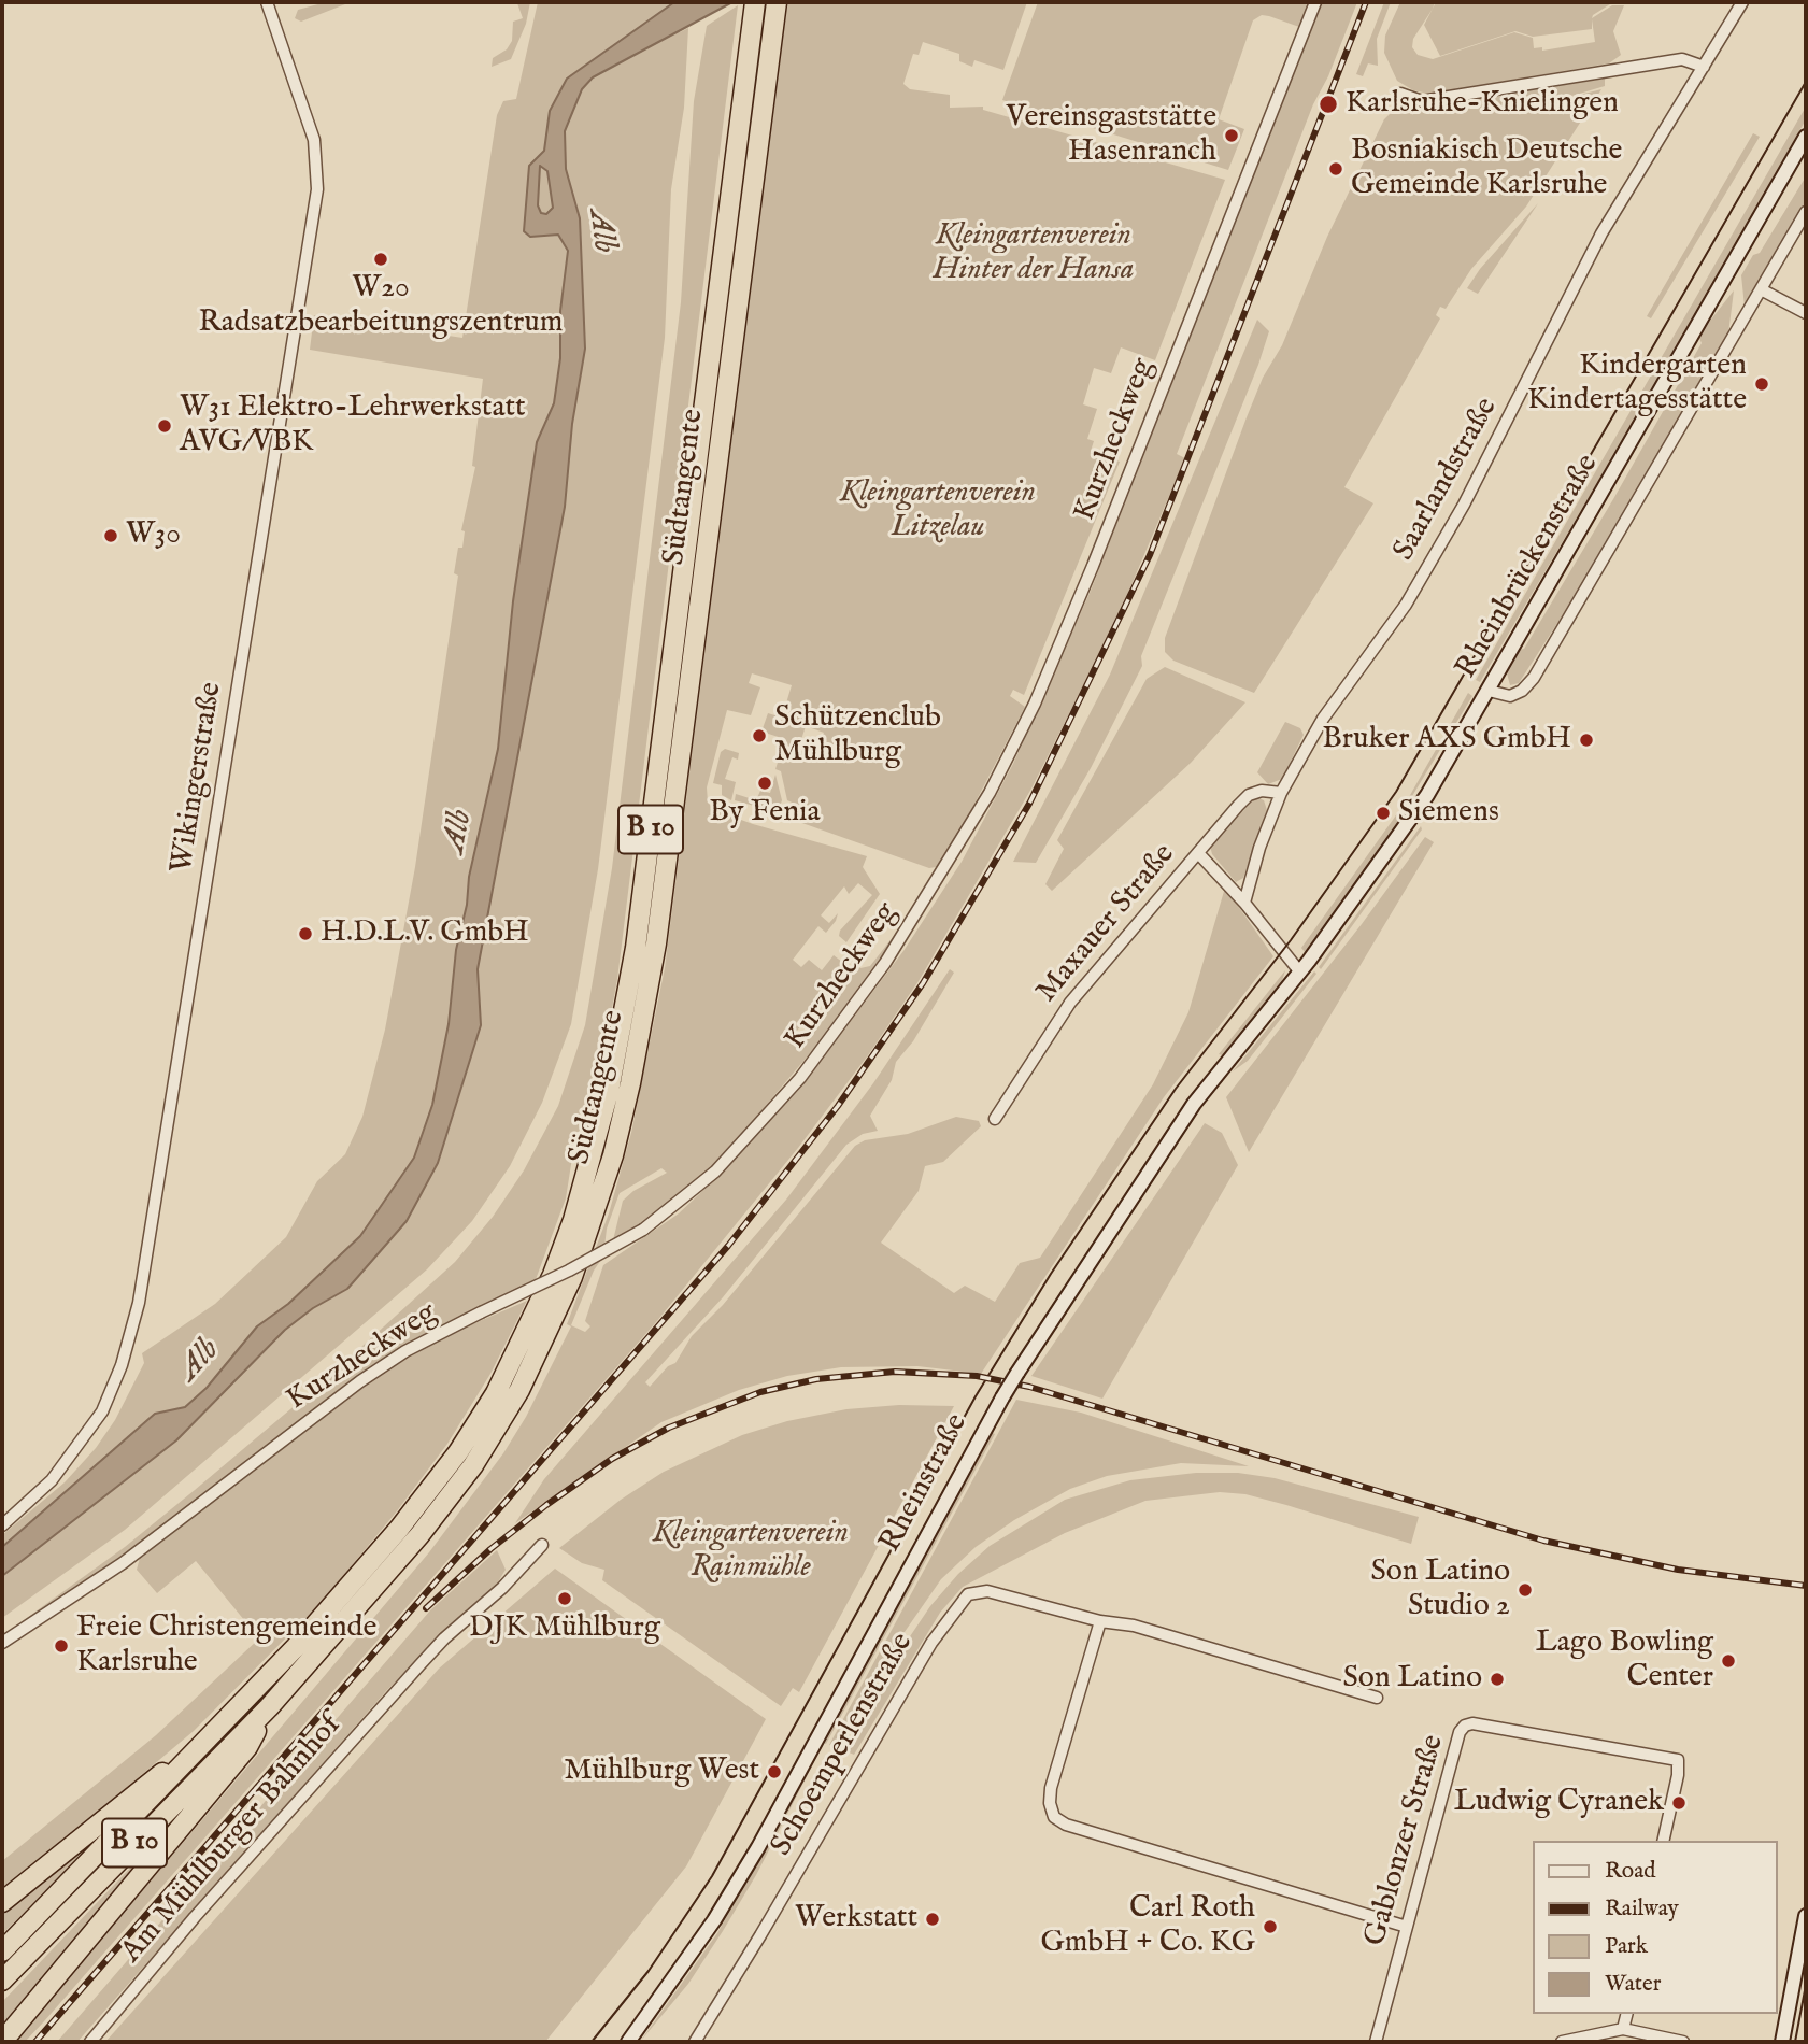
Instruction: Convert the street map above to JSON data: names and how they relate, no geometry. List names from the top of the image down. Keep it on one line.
{"streets":{"highway":["Südtangente","B 10"],"main road":["Rheinbrückenstraße","Rheinstraße"],"street":["Kurzheckweg","Saarlandstraße","Wikingerstraße","Maxauer Straße","Schoemperlenstraße","Am Mühlburger Bahnhof","Gablonzer Straße"]},"crossings":[["Saarlandstraße","Maxauer Straße"],["Rheinbrückenstraße","Rheinstraße"]],"water":["Alb"],"parks":["Kleingartenverein Hinter der Hansa","Kleingartenverein Litzelau","Kleingartenverein Rainmühle"],"places":["Karlsruhe-Knielingen","Vereinsgaststätte Hasenranch","Bosniakisch Deutsche Gemeinde Karlsruhe","W20 Radsatzbearbeitungszentrum","Kindergarten Kindertagesstätte","W31 Elektro-Lehrwerkstatt AVG/VBK","W30","Schützenclub Mühlburg","Bruker AXS GmbH","By Fenia","Siemens","H.D.L.V. GmbH","Son Latino Studio 2","DJK Mühlburg","Freie Christengemeinde Karlsruhe","Lago Bowling Center","Son Latino","Mühlburg West","Ludwig Cyranek","Werkstatt","Carl Roth GmbH + Co. KG"],"legend":["Road","Railway","Park","Water"]}
